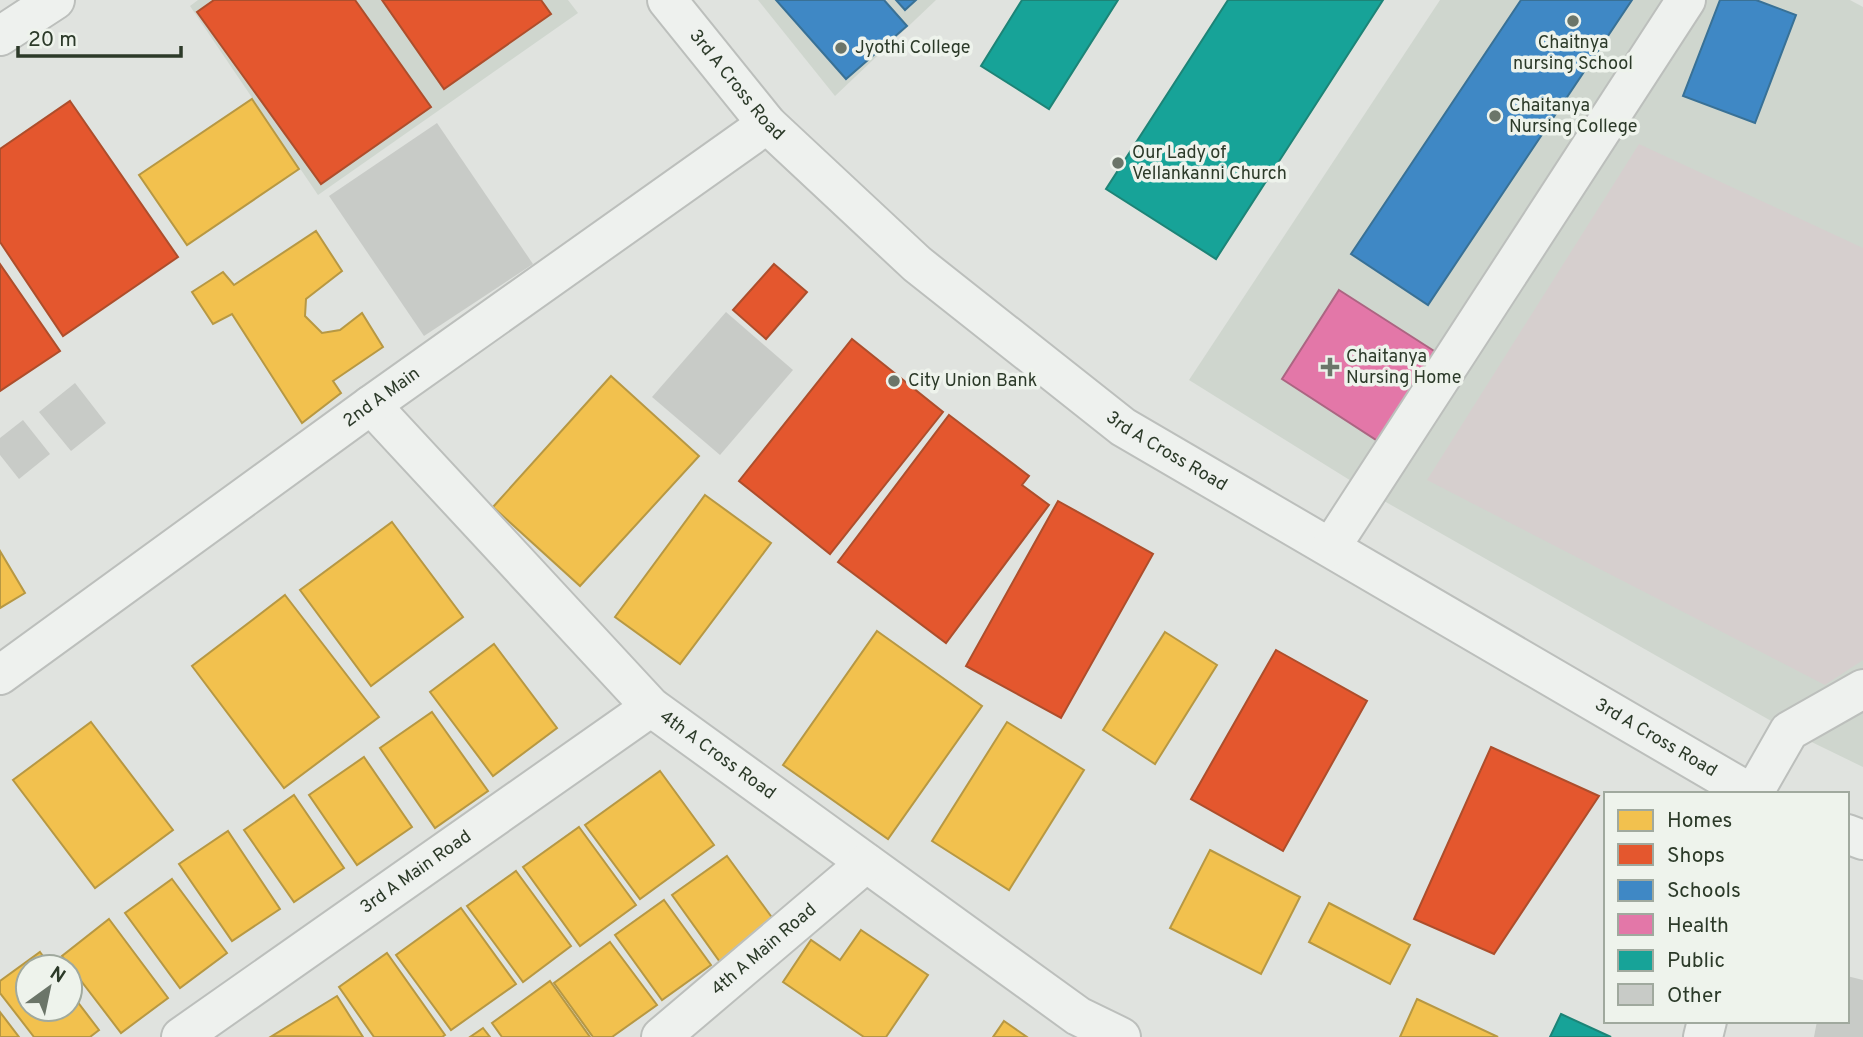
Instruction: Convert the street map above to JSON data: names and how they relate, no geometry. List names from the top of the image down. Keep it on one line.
{"streets":{"street":["3rd A Cross Road","2nd A Main","4th A Cross Road","3rd A Main Road","4th A Main Road"]},"crossings":[["3rd A Cross Road","2nd A Main"],["2nd A Main","4th A Cross Road"],["4th A Cross Road","3rd A Main Road"],["4th A Cross Road","4th A Main Road"]],"places":{"other":["Chaitnya nursing School","Jyothi College","Chaitanya Nursing College","Our Lady of Vellankanni Church","City Union Bank"],"health":["Chaitanya Nursing Home"]},"legend":["Homes","Shops","Schools","Health","Public","Other"],"scale_bar":"20 m","north":"top right"}
